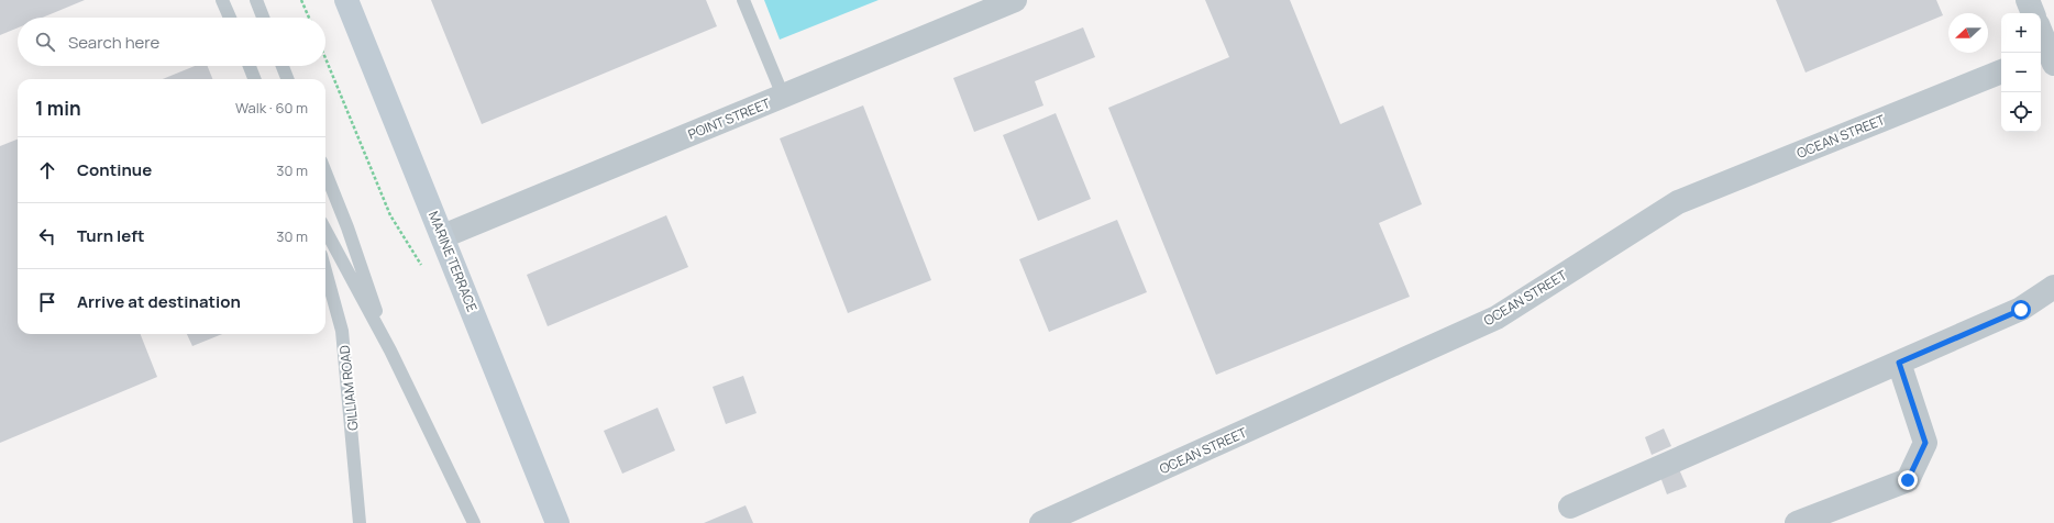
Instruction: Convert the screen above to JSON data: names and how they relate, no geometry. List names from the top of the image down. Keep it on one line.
{"streets":{"main road":["MARINE TERRACE"],"street":["POINT STREET","OCEAN STREET"],"lane":["GILLIAM ROAD"]},"crossings":[["POINT STREET","MARINE TERRACE"]],"north":"left","page":{"map_buttons":["+","−"],"search":"Search here","heading":["1 min","Walk · 60 m"],"list":[["Continue","30 m"],["Turn left","30 m"],"Arrive at destination"]}}
